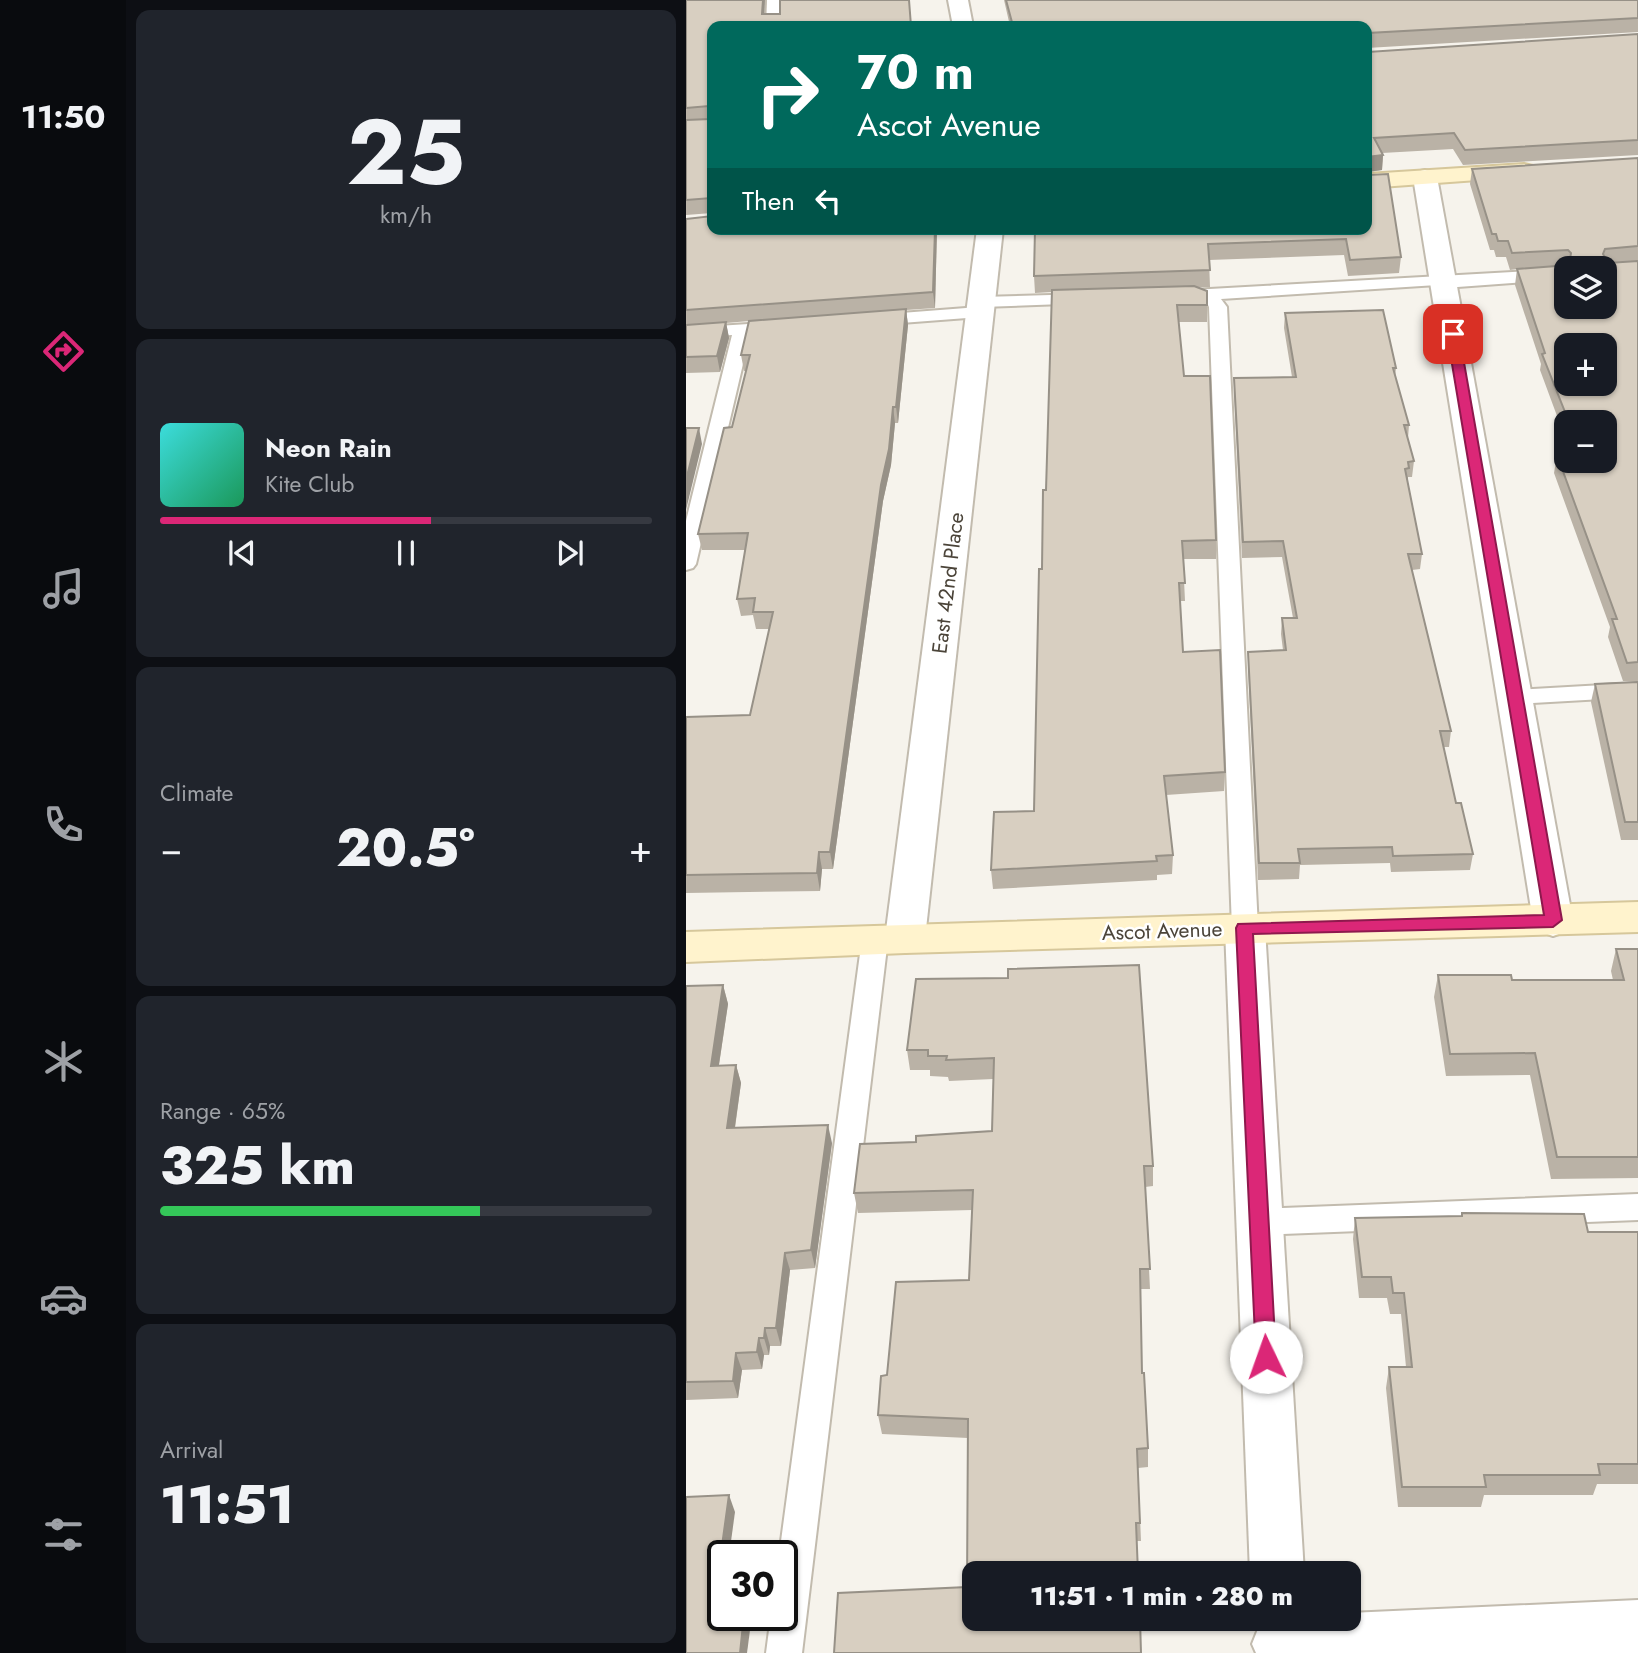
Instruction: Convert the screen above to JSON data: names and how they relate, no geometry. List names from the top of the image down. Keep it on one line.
{"streets":{"street":["East 42nd Place","Ascot Avenue"]},"crossings":[["East 42nd Place","Ascot Avenue"]],"page":{"tabs":"11:50","tile":[["25","km/h"],"Climate",["Range · 65%","325 km"],["Arrival","11:51"]],"turn":["70 m","Ascot Avenue"],"then":"Then","map_buttons":["+","−"],"song":["Neon Rain","Kite Club"],"heat":["−","20.5°","+"],"limit":"30","trip":"11:51 · 1 min · 280 m"}}
